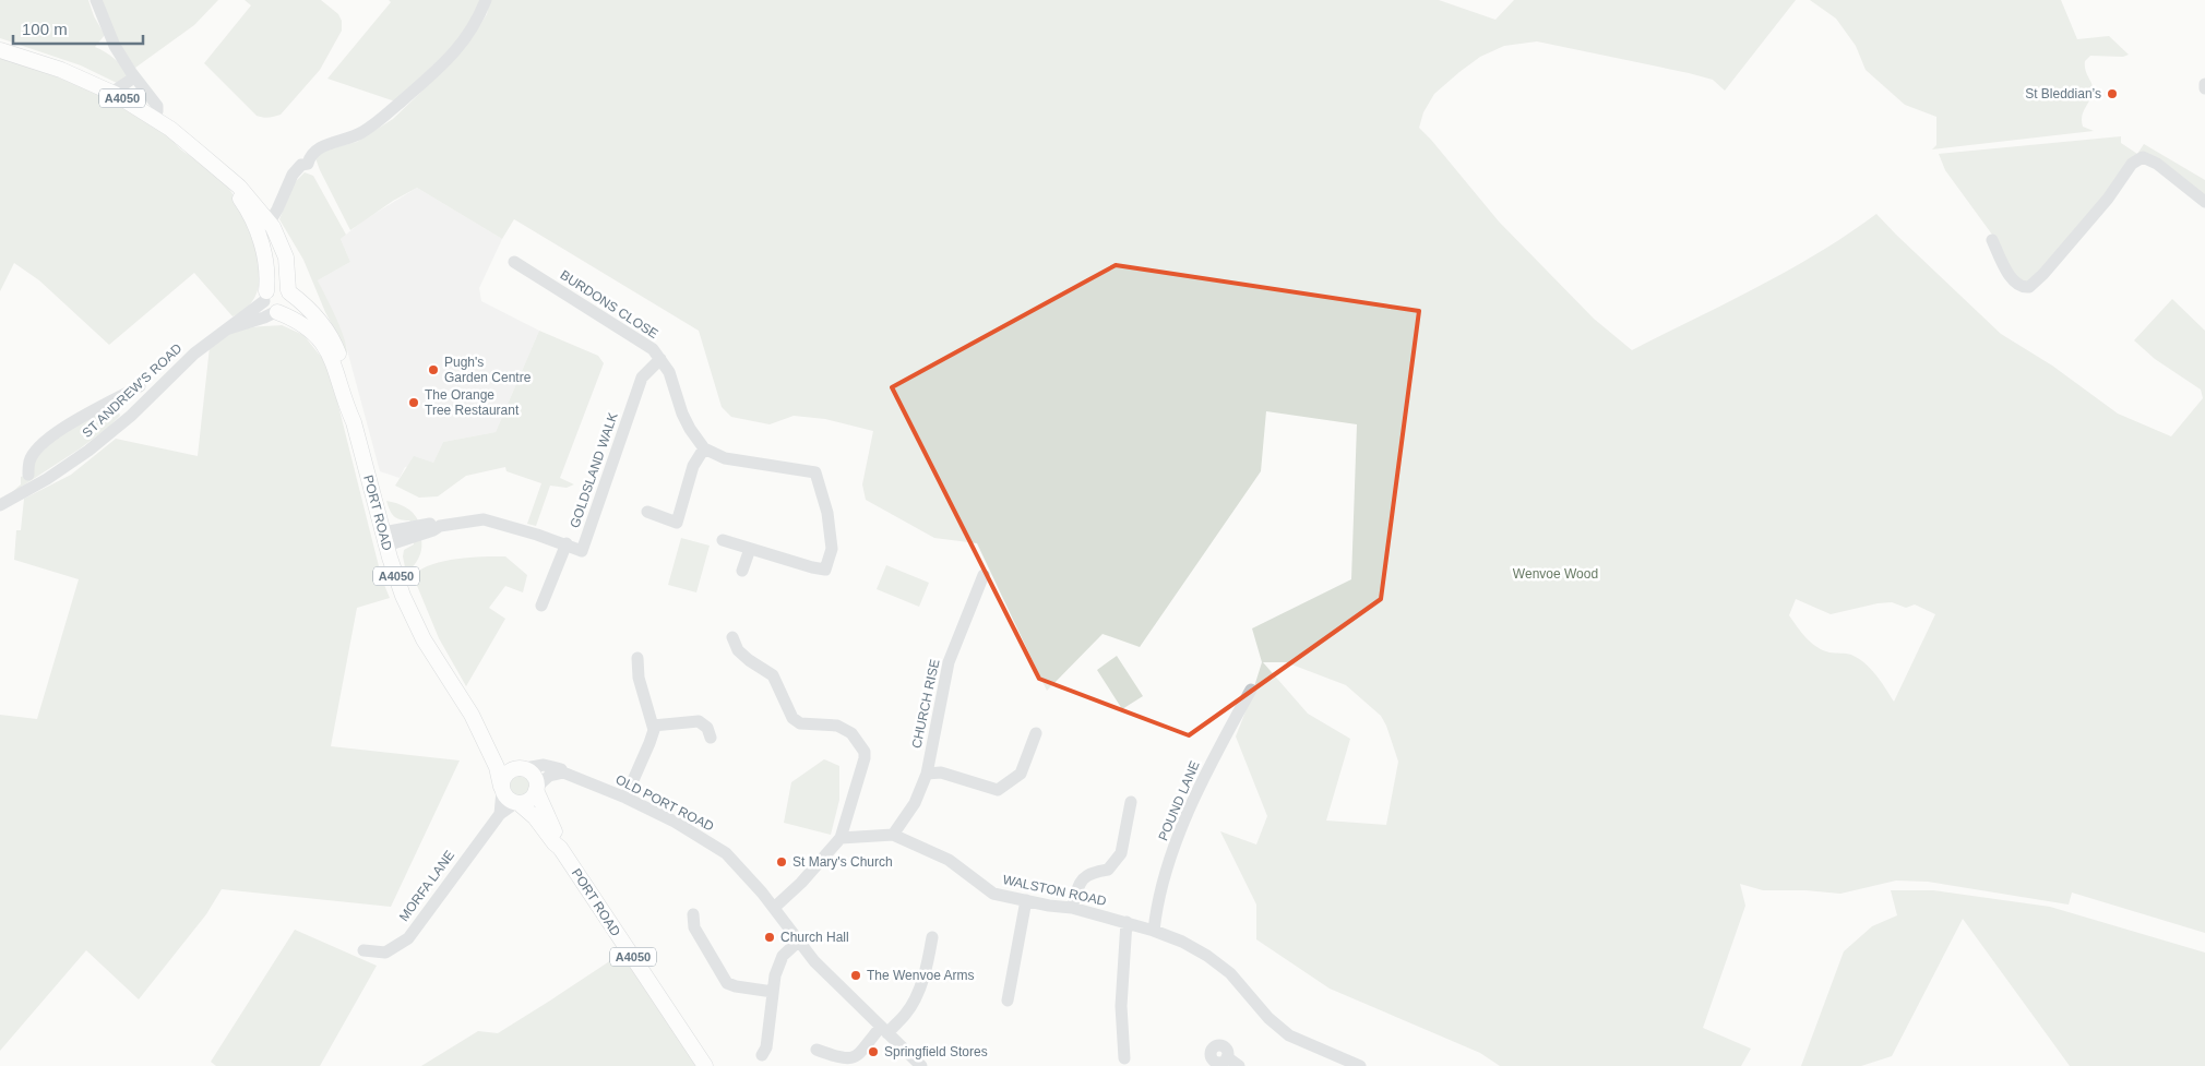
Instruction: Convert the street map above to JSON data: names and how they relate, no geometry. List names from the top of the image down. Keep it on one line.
{"streets":{"main road":["A4050","PORT ROAD"],"street":["BURDONS CLOSE","ST ANDREW'S ROAD","GOLDSLAND WALK","CHURCH RISE","POUND LANE","OLD PORT ROAD","MORFA LANE","WALSTON ROAD"]},"crossings":[["A4050","ST ANDREW'S ROAD"],["A4050","PORT ROAD"],["BURDONS CLOSE","GOLDSLAND WALK"],["ST ANDREW'S ROAD","PORT ROAD"],["GOLDSLAND WALK","PORT ROAD"],["PORT ROAD","OLD PORT ROAD"],["PORT ROAD","MORFA LANE"],["CHURCH RISE","WALSTON ROAD"],["POUND LANE","WALSTON ROAD"],["OLD PORT ROAD","MORFA LANE"]],"parks":["Wenvoe Wood"],"places":["St Bleddian’s","Pugh's Garden Centre","The Orange Tree Restaurant","St Mary's Church","Church Hall","The Wenvoe Arms","Springfield Stores"],"scale_bar":"100 m"}
